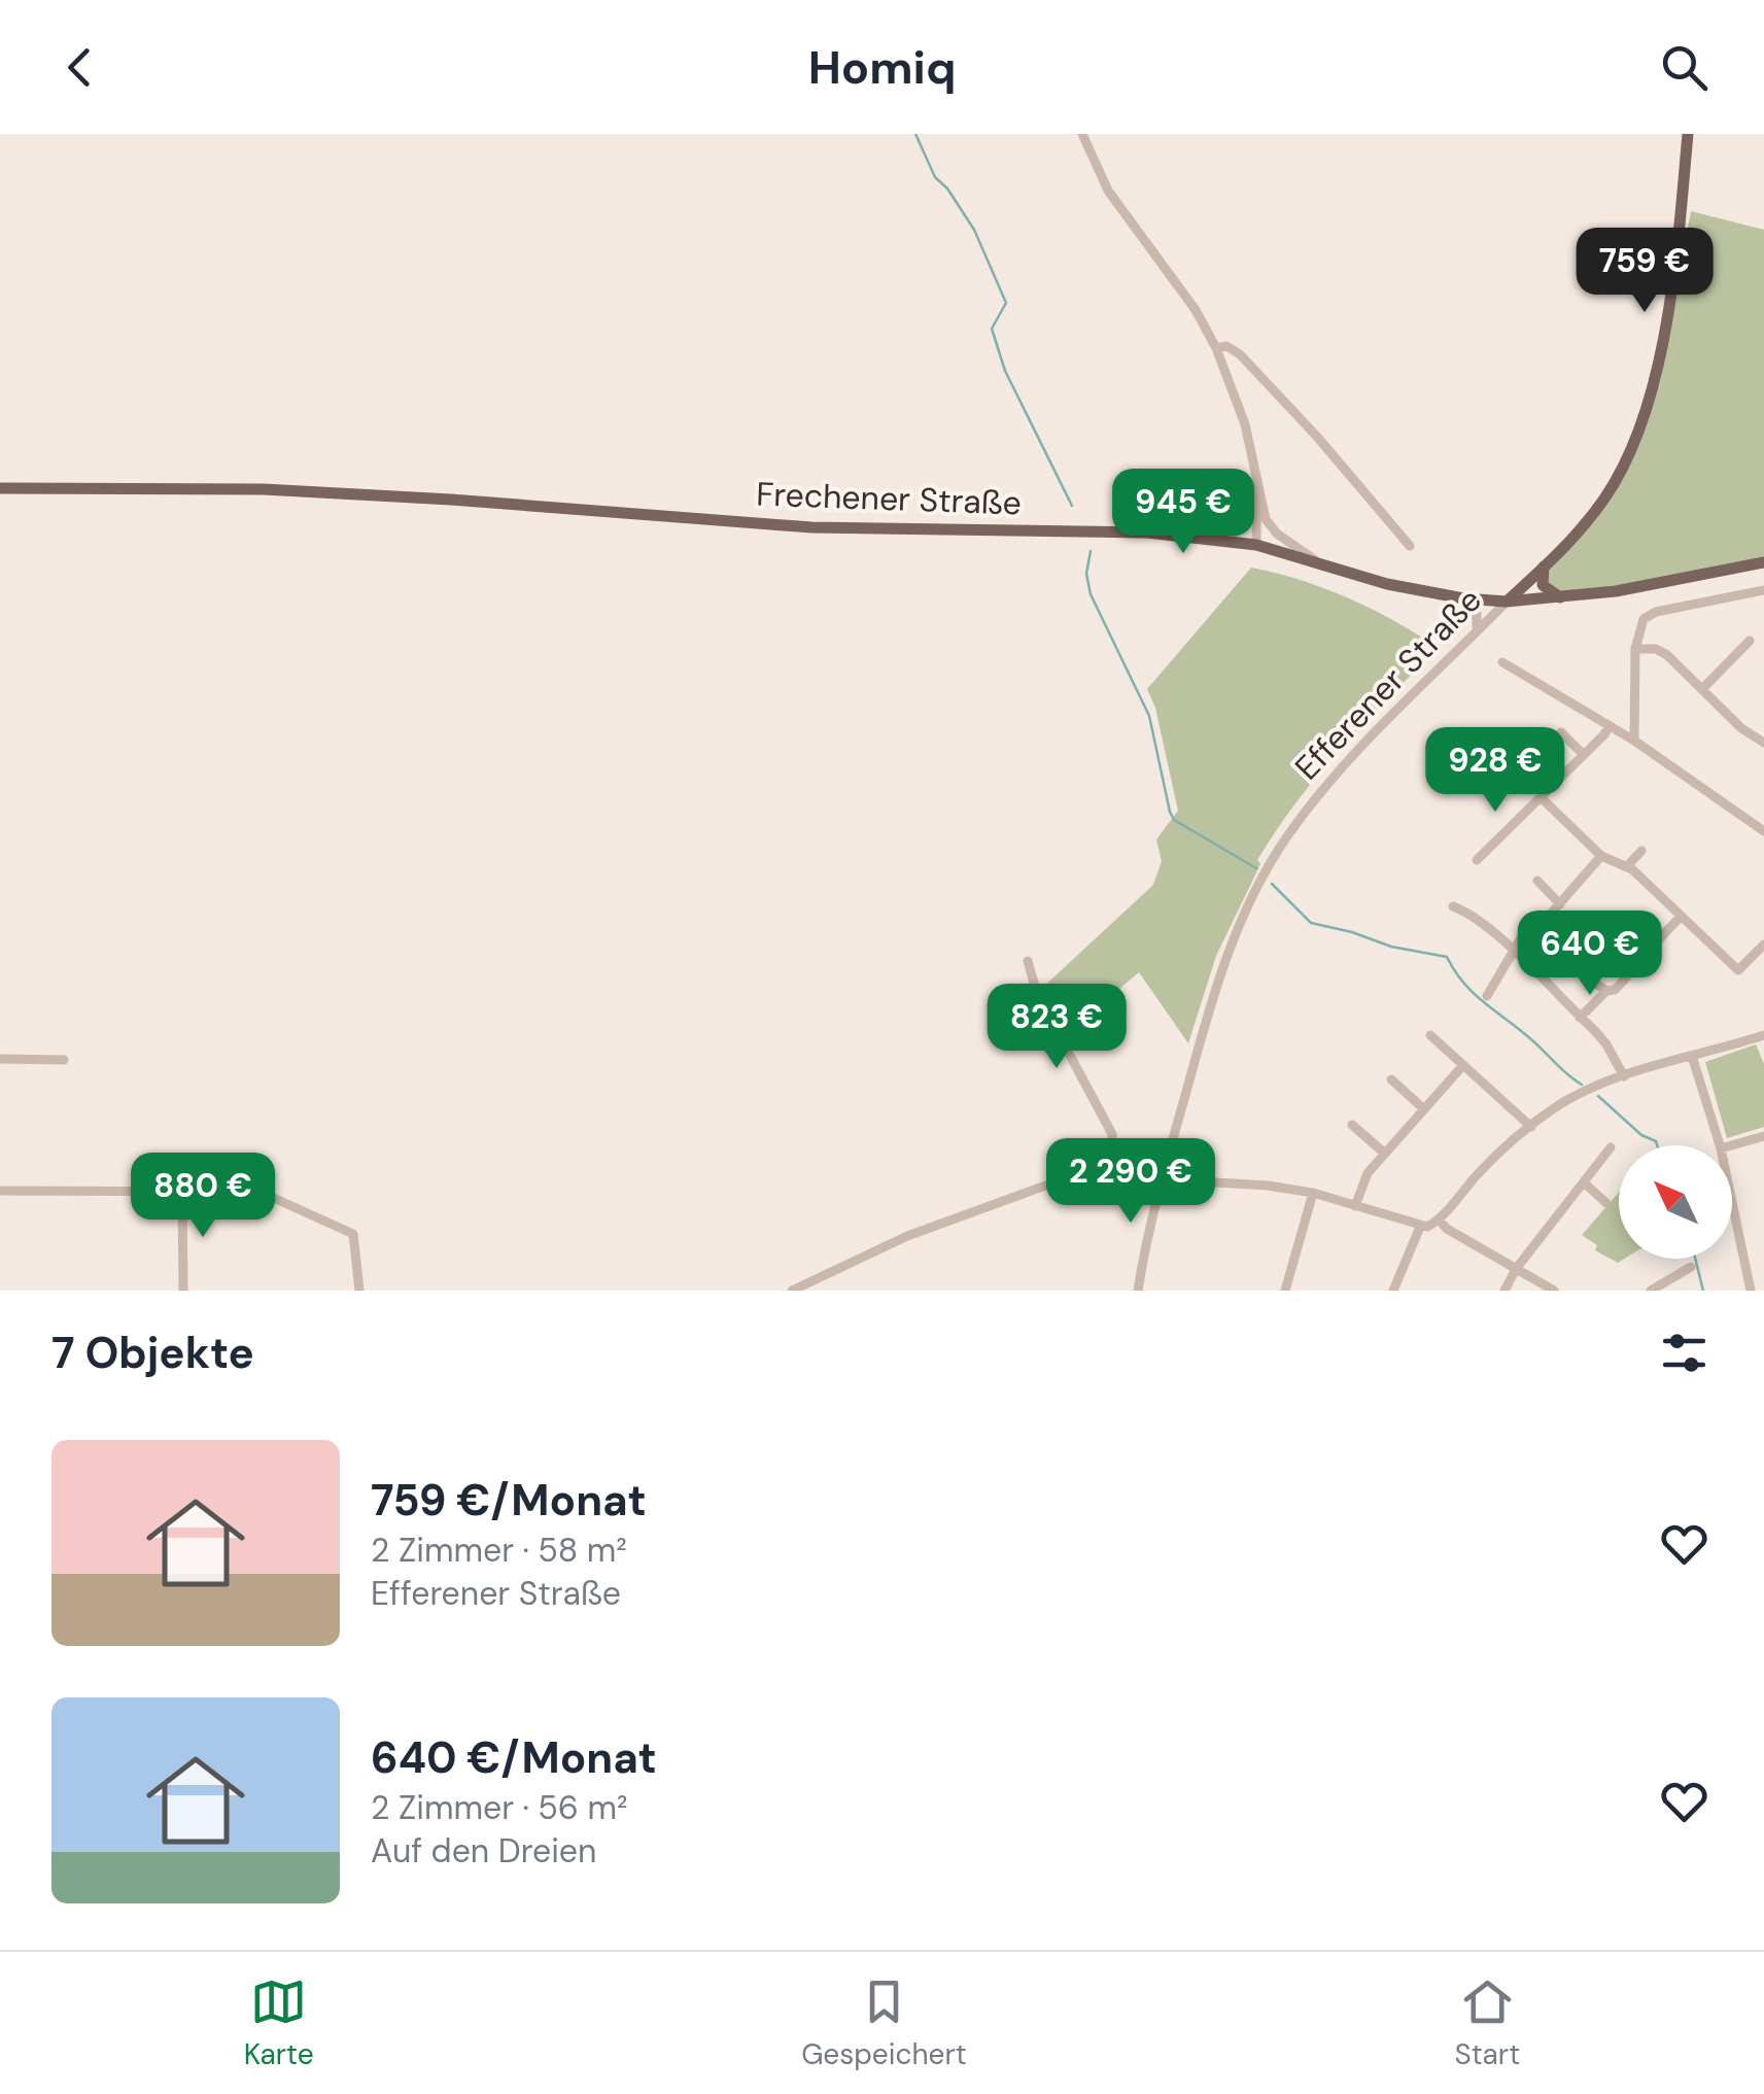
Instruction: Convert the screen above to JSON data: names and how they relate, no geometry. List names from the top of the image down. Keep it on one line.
{"streets":{"main road":["Frechener Straße","Efferener Straße"]},"crossings":[["Frechener Straße","Efferener Straße"]],"north":"top left","page":{"header":"Homiq","price":["759 €","945 €","928 €","640 €","823 €","2 290 €","880 €"],"heading":"7 Objekte","list":[{"name":"759 €/Monat","note":"2 Zimmer · 58 m² · Efferener Straße"},{"name":"640 €/Monat","note":"2 Zimmer · 56 m² · Auf den Dreien"}],"tabs":["Karte","Gespeichert","Start"]}}
